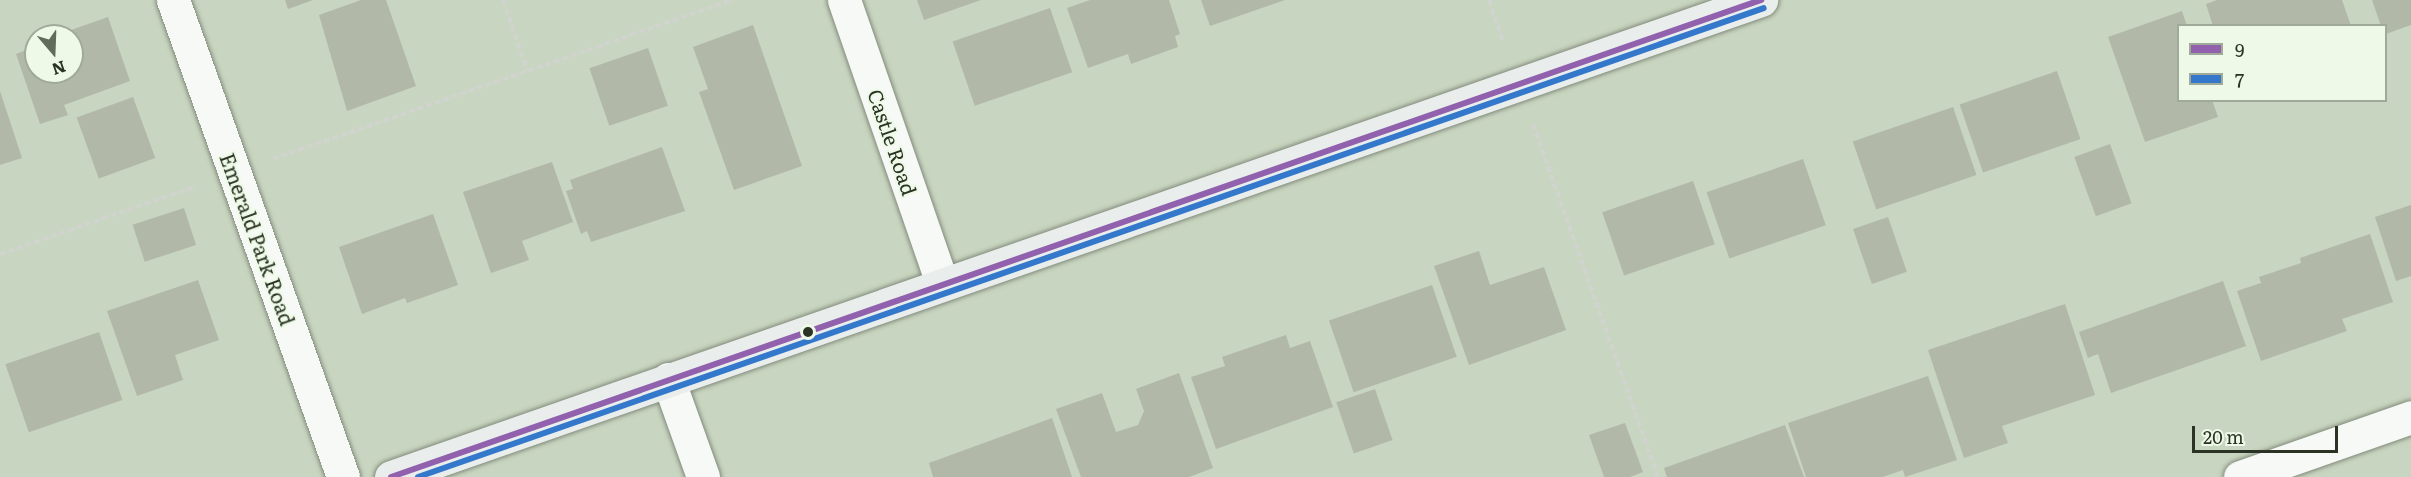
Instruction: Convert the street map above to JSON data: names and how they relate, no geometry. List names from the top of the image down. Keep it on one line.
{"streets":{"street":["Castle Road","Emerald Park Road"]},"lines":["transit line 9","transit line 7"],"legend":["9","7"],"scale_bar":"20 m","north":"bottom"}
